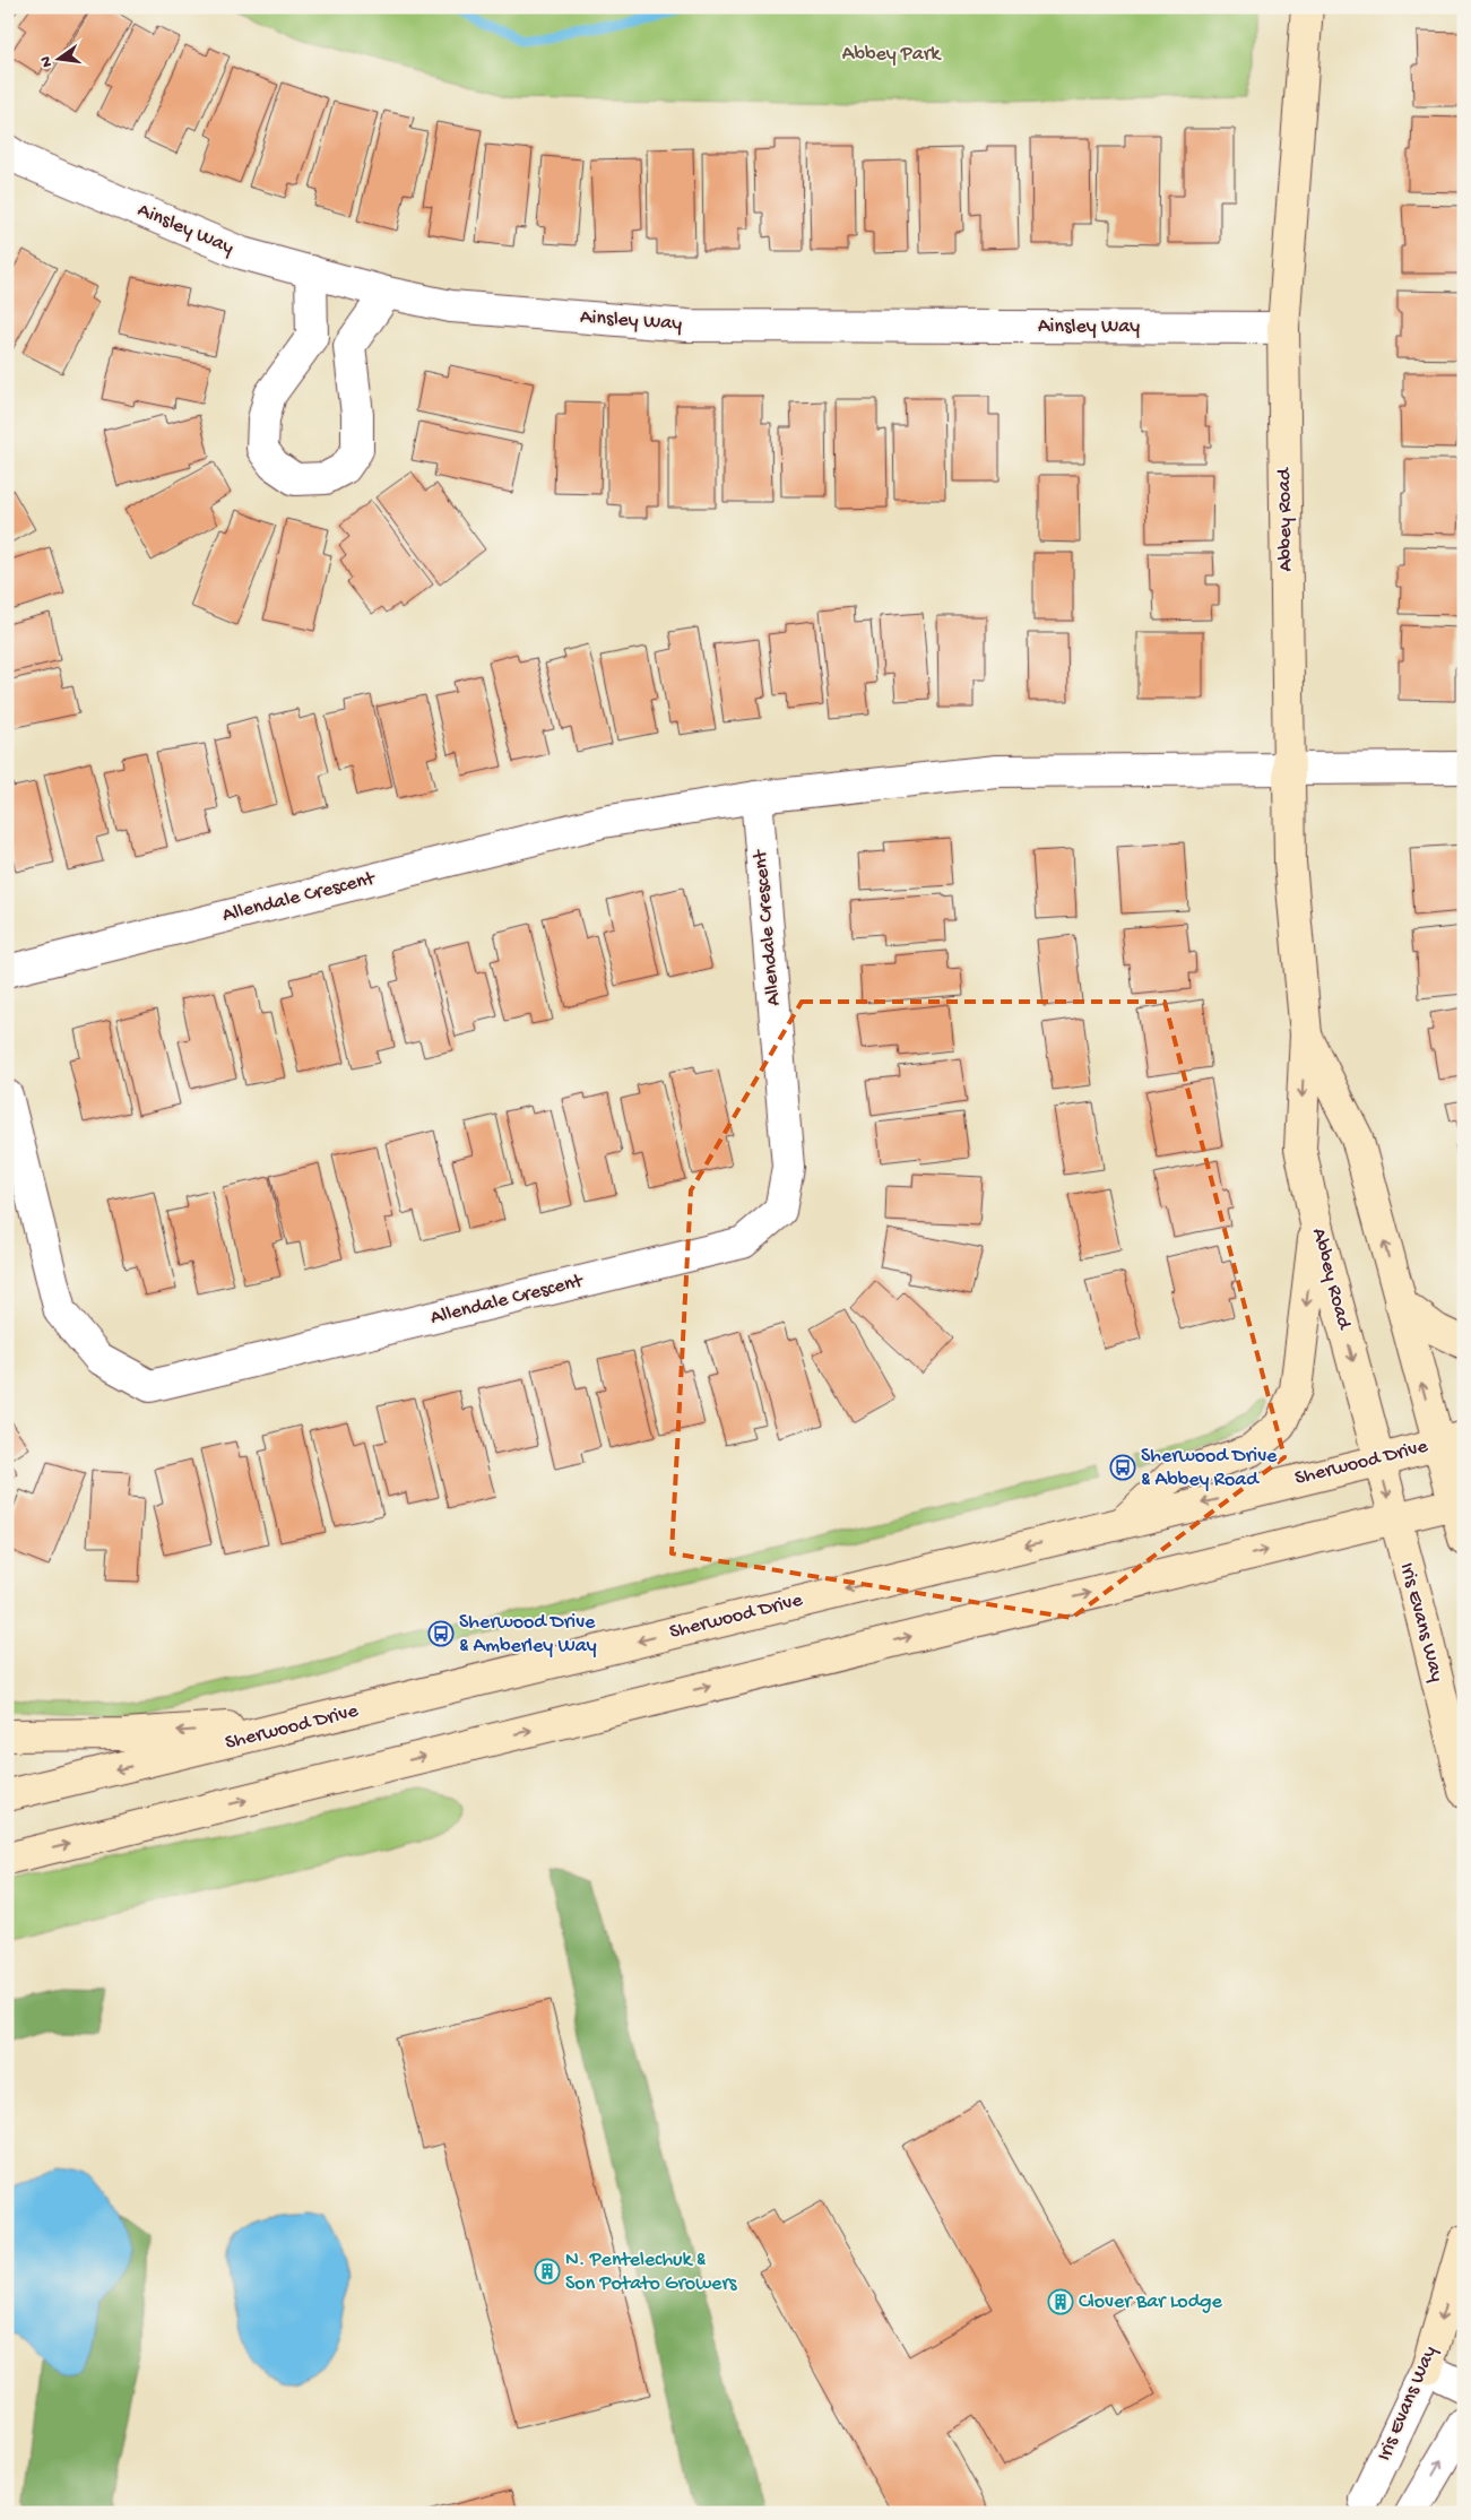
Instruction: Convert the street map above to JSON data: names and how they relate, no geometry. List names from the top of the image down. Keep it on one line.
{"streets":{"main road":["Abbey Road","Sherwood Drive","Iris Evans Way"],"street":["Ainsley Way","Allendale Crescent"]},"crossings":[["Ainsley Way","Abbey Road"],["Abbey Road","Allendale Crescent"],["Abbey Road","Sherwood Drive"],["Abbey Road","Iris Evans Way"]],"parks":["Abbey Park"],"places":{"bus stop":["Sherwood Drive & Abbey Road","Sherwood Drive & Amberley Way"],"building":["N. Pentelechuk & Son Potato Growers","Clover Bar Lodge"]},"north":"left"}
